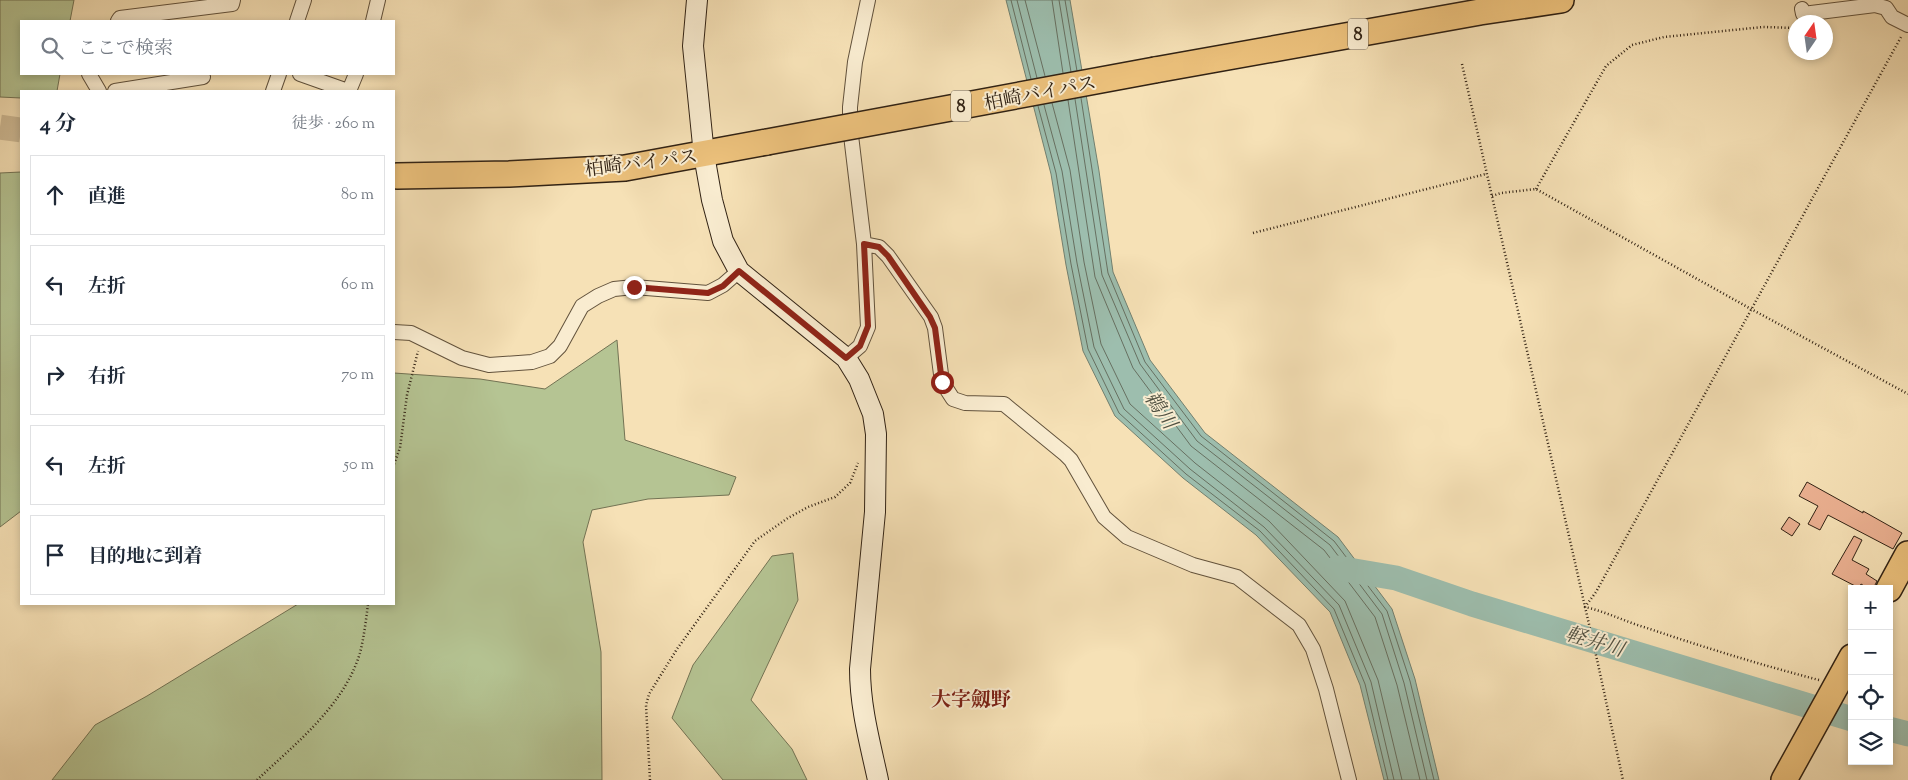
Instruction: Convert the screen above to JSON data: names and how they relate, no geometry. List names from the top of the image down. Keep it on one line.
{"streets":{"highway":["8","柏崎バイパス"]},"districts":["大字劔野"],"water":["鵜川","軽井川"],"north":"top","page":{"search":"ここで検索","heading":["4 分","徒歩 · 260 m"],"list":[["直進","80 m"],["左折","60 m"],["右折","70 m"],["左折","50 m"],"目的地に到着"],"map_buttons":["+","−"]}}
